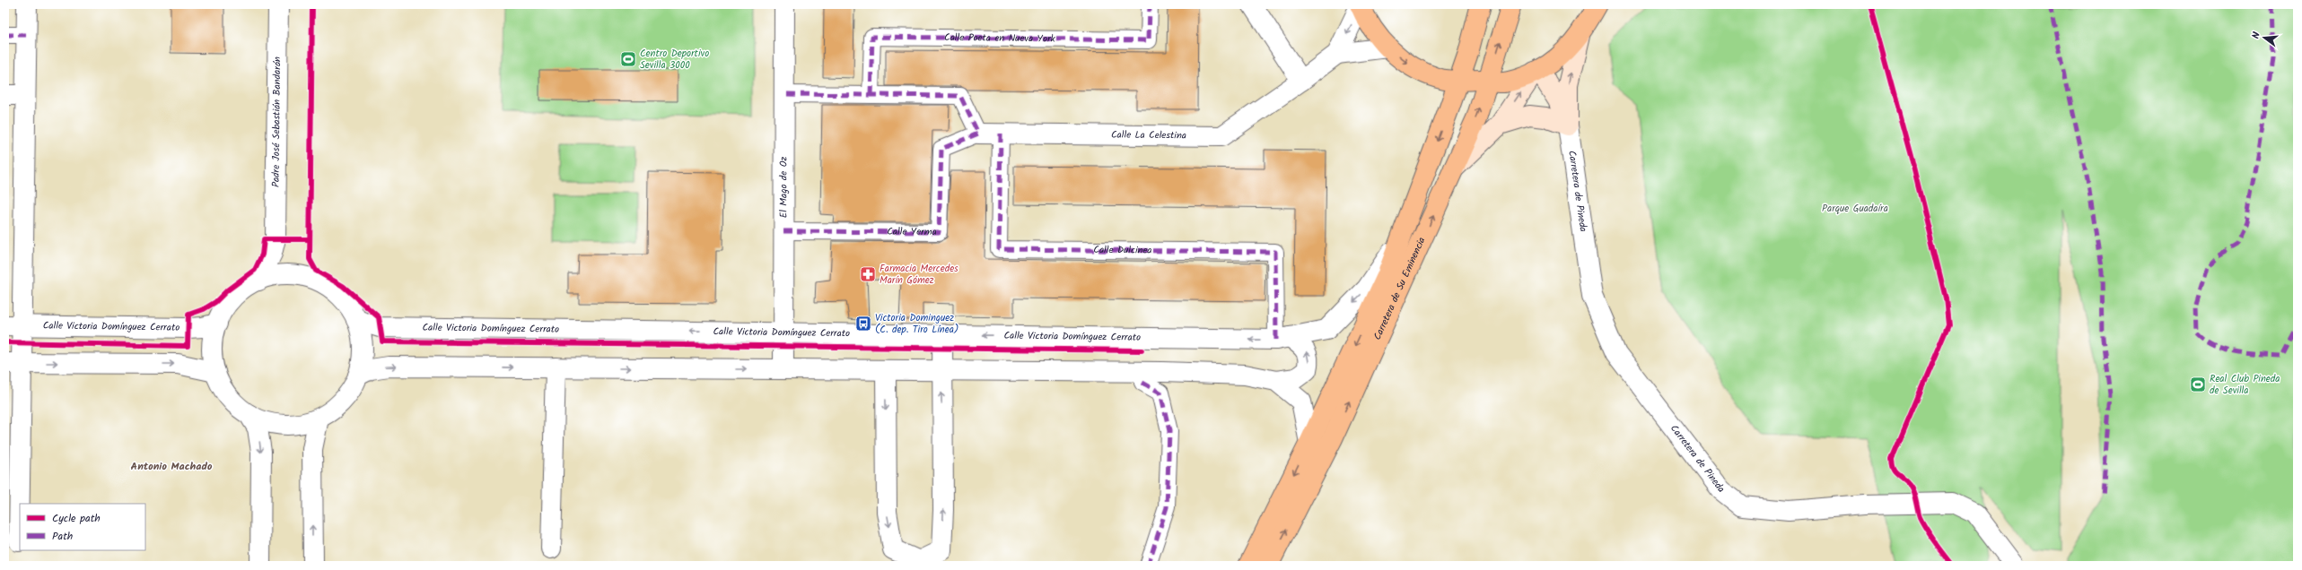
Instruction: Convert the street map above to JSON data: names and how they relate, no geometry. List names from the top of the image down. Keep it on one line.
{"streets":{"main road":["Carretera de Su Eminencia"],"street":["Calle Poeta en Nueva York","Padre José Sebastián Bandarán","Calle La Celestina","El Mago de Oz","Carretera de Pineda","Calle Yerma","Calle Dulcinea","Calle Victoria Domínguez Cerrato"]},"crossings":[["Calle La Celestina","Calle Yerma"],["Calle La Celestina","Calle Dulcinea"],["El Mago de Oz","Calle Yerma"],["El Mago de Oz","Calle Victoria Domínguez Cerrato"],["Calle Dulcinea","Calle Victoria Domínguez Cerrato"],["Carretera de Su Eminencia","Calle Victoria Domínguez Cerrato"]],"districts":["Antonio Machado"],"parks":["Parque Guadaíra"],"places":{"sports":["Centro Deportivo Sevilla 3000","Real Club Pineda de Sevilla"],"pharmacy":["Farmacia Mercedes Marín Gómez"],"bus stop":["Victoria Dominguez (C. dep. Tiro Línea)"]},"legend":["Cycle path","Path"],"north":"left"}
